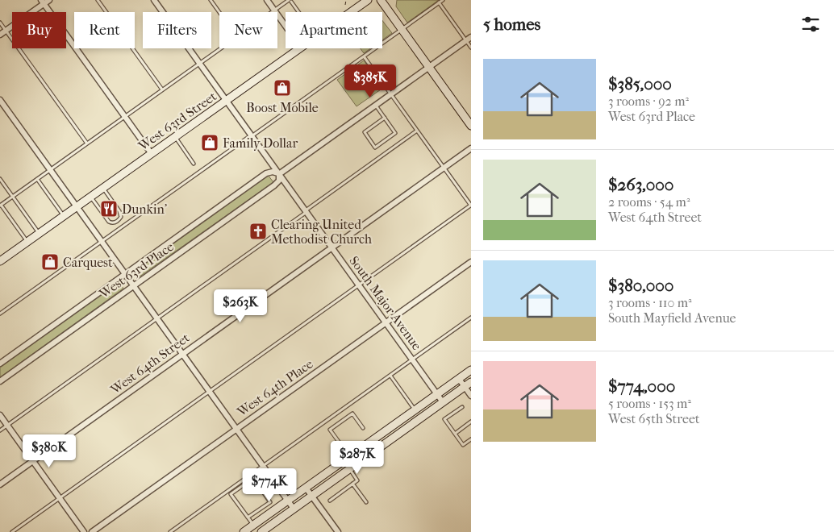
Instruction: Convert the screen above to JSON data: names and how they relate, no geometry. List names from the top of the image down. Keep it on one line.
{"streets":{"street":["West 63rd Street","West 63rd Place","South Major Avenue","West 64th Street","West 64th Place"]},"crossings":[["West 63rd Street","South Major Avenue"],["West 63rd Place","South Major Avenue"],["South Major Avenue","West 64th Street"],["South Major Avenue","West 64th Place"]],"places":{"shop":["Boost Mobile","Family Dollar","Carquest"],"restaurant":["Dunkin'"],"church":["Clearing United Methodist Church"]},"page":{"heading":"5 homes","chip":["Buy","Rent","Filters","New","Apartment"],"list":[{"name":"$385,000","note":"3 rooms · 92 m² · West 63rd Place"},{"name":"$263,000","note":"2 rooms · 54 m² · West 64th Street"},{"name":"$380,000","note":"3 rooms · 110 m² · South Mayfield Avenue"},{"name":"$774,000","note":"5 rooms · 153 m² · West 65th Street"}],"price":["$385K","$263K","$380K","$287K","$774K"]}}
